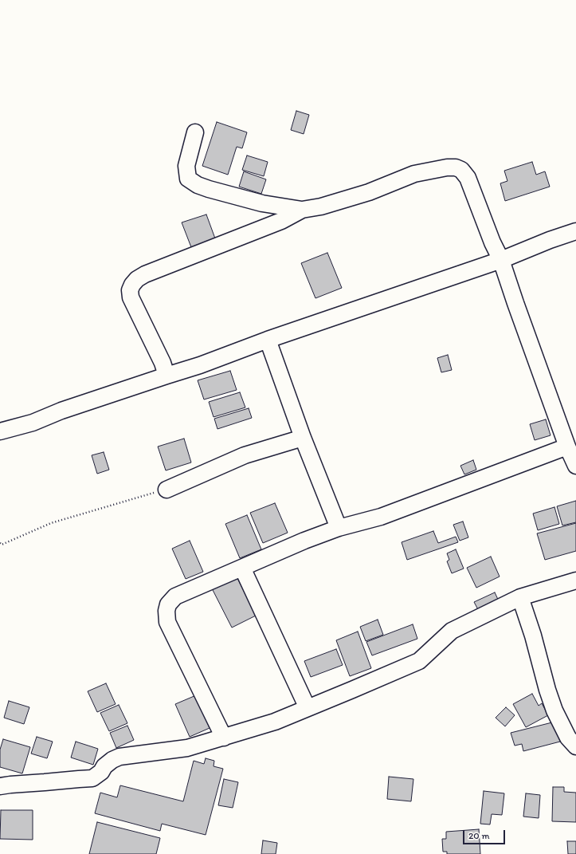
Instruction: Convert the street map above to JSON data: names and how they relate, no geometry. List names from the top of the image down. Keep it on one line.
{"scale_bar":"20 m"}
